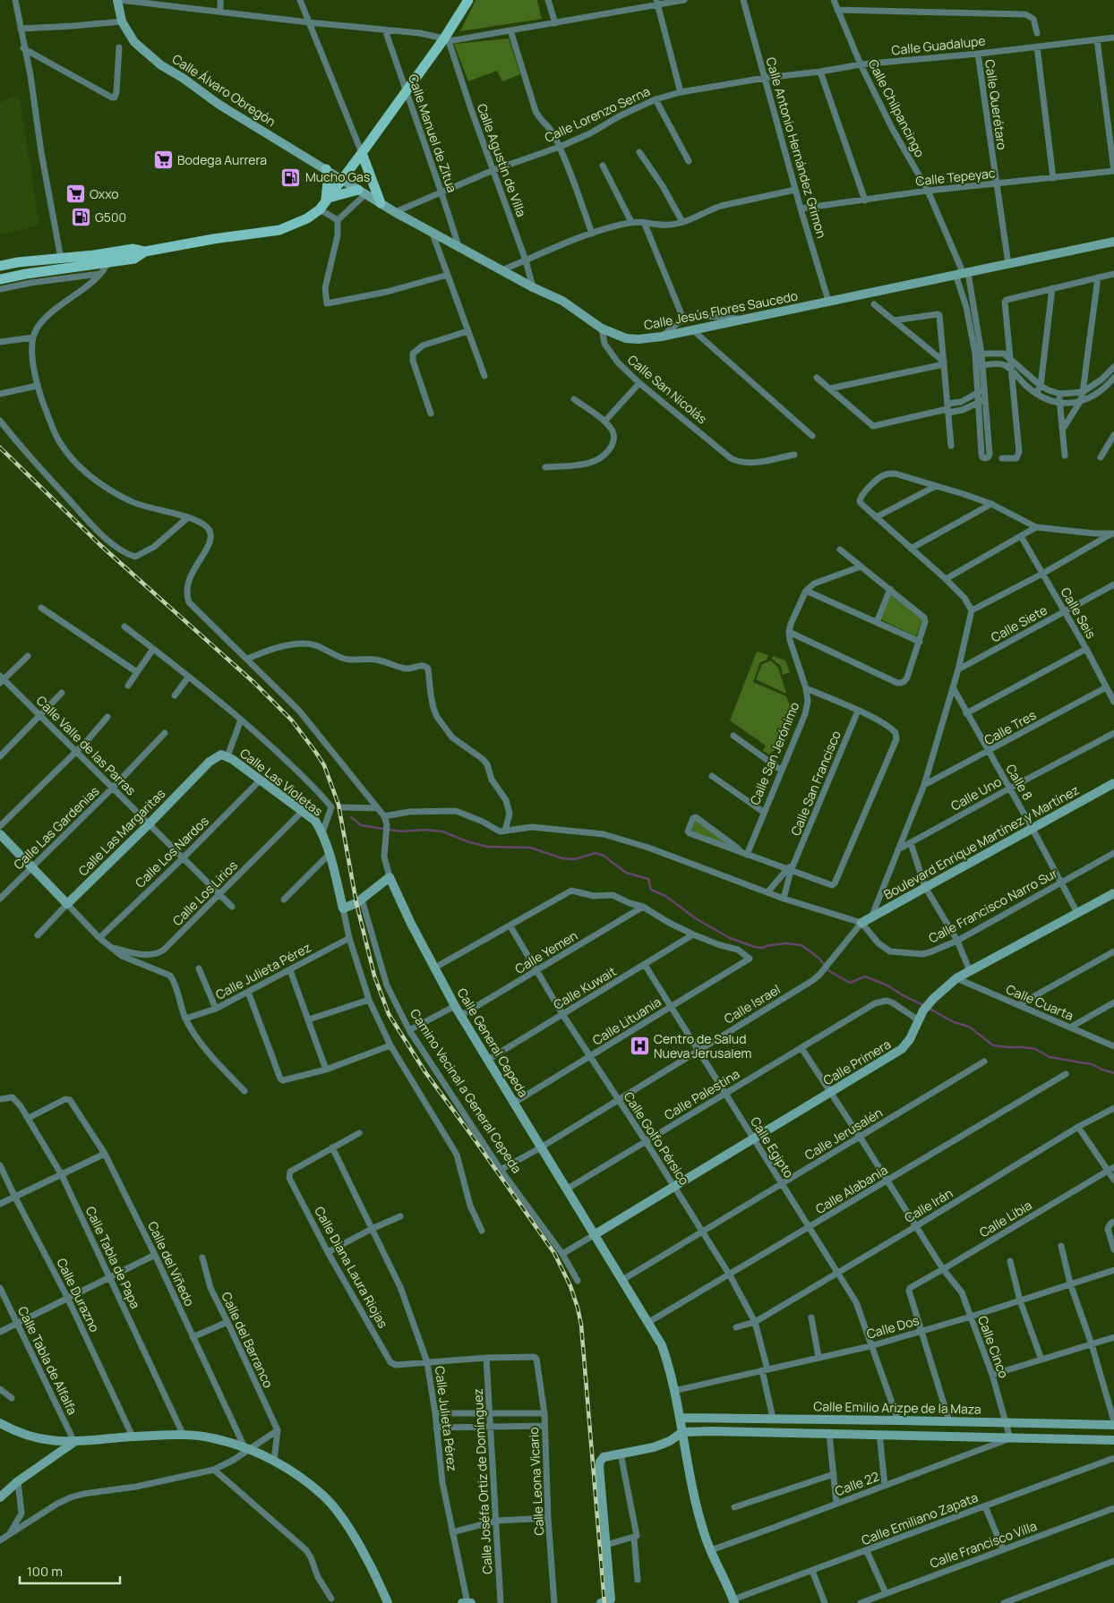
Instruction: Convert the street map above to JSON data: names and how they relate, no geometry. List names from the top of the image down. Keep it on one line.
{"streets":{"street":["Calle Guadalupe","Calle Álvaro Obregón","Calle Querétaro","Calle Chilpancingo","Calle Lorenzo Serna","Calle Manuel de Zitua","Calle Antonio Hernández Grimon","Calle Agustín de Villa","Calle Tepeyac","Calle Jesús Flores Saucedo","Calle San Nicolás","Calle Seis","Calle Siete","Calle Tres","Calle Valle de las Parras","Calle San Jerónimo","Calle Las Violetas","Calle 8","Calle San Francisco","Calle Uno","Calle Las Gardenias","Calle Las Margaritas","Boulevard Enrique Martínez y Martínez","Calle Los Nardos","Calle Los Lirios","Calle Francisco Narro Sur","Calle Yemen","Calle Julieta Pérez","Calle Kuwait","Calle Cuarta","Calle Israel","Calle Lituania","Calle General Cepeda","Calle Primera","Camino Vecinal a General Cepeda","Calle Palestina","Calle Jerusalén","Calle Golfo Pérsico","Calle Egipto","Calle Alabania","Calle Irán","Calle Libia","Calle Tabla de Papa","Calle del Viñedo","Calle Diana Laura Riojas","Calle Durazno","Calle Dos","Calle del Barranco","Calle Cinco","Calle Tabla de Alfalfa","Calle Emilio Arizpe de la Maza","Calle Joséfa Ortiz de Domínguez","Calle Leona Vicario","Calle 22","Calle Emiliano Zapata","Calle Francisco Villa"]},"crossings":[["Calle Guadalupe","Calle Querétaro"],["Calle Guadalupe","Calle Chilpancingo"],["Calle Guadalupe","Calle Lorenzo Serna"],["Calle Guadalupe","Calle Antonio Hernández Grimon"],["Calle Álvaro Obregón","Calle Jesús Flores Saucedo"],["Calle Querétaro","Calle Tepeyac"],["Calle Querétaro","Calle Jesús Flores Saucedo"],["Calle Chilpancingo","Calle Tepeyac"],["Calle Chilpancingo","Calle Jesús Flores Saucedo"],["Calle Lorenzo Serna","Calle Manuel de Zitua"],["Calle Lorenzo Serna","Calle Antonio Hernández Grimon"],["Calle Lorenzo Serna","Calle Agustín de Villa"],["Calle Lorenzo Serna","Calle Jesús Flores Saucedo"],["Calle Manuel de Zitua","Calle Jesús Flores Saucedo"],["Calle Antonio Hernández Grimon","Calle Tepeyac"],["Calle Antonio Hernández Grimon","Calle Jesús Flores Saucedo"],["Calle Agustín de Villa","Calle Jesús Flores Saucedo"],["Calle Jesús Flores Saucedo","Calle San Nicolás"],["Calle Seis","Calle Siete"],["Calle Seis","Calle Tres"],["Calle Tres","Calle 8"],["Calle Valle de las Parras","Calle Las Gardenias"],["Calle Valle de las Parras","Calle Las Margaritas"],["Calle Valle de las Parras","Calle Los Nardos"],["Calle Valle de las Parras","Calle Los Lirios"],["Calle Las Violetas","Calle Las Margaritas"],["Calle Las Violetas","Calle Los Nardos"],["Calle Las Violetas","Calle Los Lirios"],["Calle 8","Calle Uno"],["Calle 8","Boulevard Enrique Martínez y Martínez"],["Calle 8","Calle Francisco Narro Sur"],["Calle 8","Calle Primera"],["Boulevard Enrique Martínez y Martínez","Calle Francisco Narro Sur"],["Boulevard Enrique Martínez y Martínez","Calle Israel"],["Calle Francisco Narro Sur","Calle Israel"],["Calle Yemen","Calle General Cepeda"],["Calle Yemen","Calle Golfo Pérsico"],["Calle Julieta Pérez","Calle Diana Laura Riojas"],["Calle Kuwait","Calle Lituania"],["Calle Kuwait","Calle General Cepeda"],["Calle Kuwait","Calle Golfo Pérsico"],["Calle Kuwait","Calle Egipto"],["Calle Cuarta","Calle Primera"],["Calle Israel","Calle General Cepeda"],["Calle Israel","Camino Vecinal a General Cepeda"],["Calle Israel","Calle Golfo Pérsico"],["Calle Israel","Calle Egipto"],["Calle Lituania","Calle General Cepeda"],["Calle Lituania","Calle Golfo Pérsico"],["Calle Lituania","Calle Egipto"],["Calle General Cepeda","Calle Primera"],["Calle General Cepeda","Calle Palestina"],["Calle General Cepeda","Calle Jerusalén"],["Calle General Cepeda","Calle Alabania"],["Calle General Cepeda","Calle Dos"],["Calle Primera","Calle Palestina"],["Calle Primera","Calle Golfo Pérsico"],["Calle Primera","Calle Egipto"],["Calle Primera","Calle Cinco"],["Calle Palestina","Calle Golfo Pérsico"],["Calle Palestina","Calle Egipto"],["Calle Palestina","Calle Cinco"],["Calle Jerusalén","Calle Golfo Pérsico"],["Calle Jerusalén","Calle Egipto"],["Calle Jerusalén","Calle Cinco"],["Calle Golfo Pérsico","Calle Alabania"],["Calle Golfo Pérsico","Calle Irán"],["Calle Golfo Pérsico","Calle Dos"],["Calle Golfo Pérsico","Calle Emilio Arizpe de la Maza"],["Calle Egipto","Calle Alabania"],["Calle Egipto","Calle Irán"],["Calle Egipto","Calle Dos"],["Calle Alabania","Calle Cinco"],["Calle Irán","Calle Cinco"],["Calle Libia","Calle Dos"],["Calle Libia","Calle Cinco"],["Calle Tabla de Papa","Calle del Viñedo"],["Calle Dos","Calle Cinco"],["Calle Cinco","Calle Emilio Arizpe de la Maza"],["Calle Cinco","Calle 22"],["Calle Joséfa Ortiz de Domínguez","Calle Leona Vicario"]],"places":{"supermarket":["Bodega Aurrera","Oxxo"],"fuel station":["Mucho Gas","G500"],"hospital":["Centro de Salud Nueva Jerusalem"]},"scale_bar":"100 m"}
